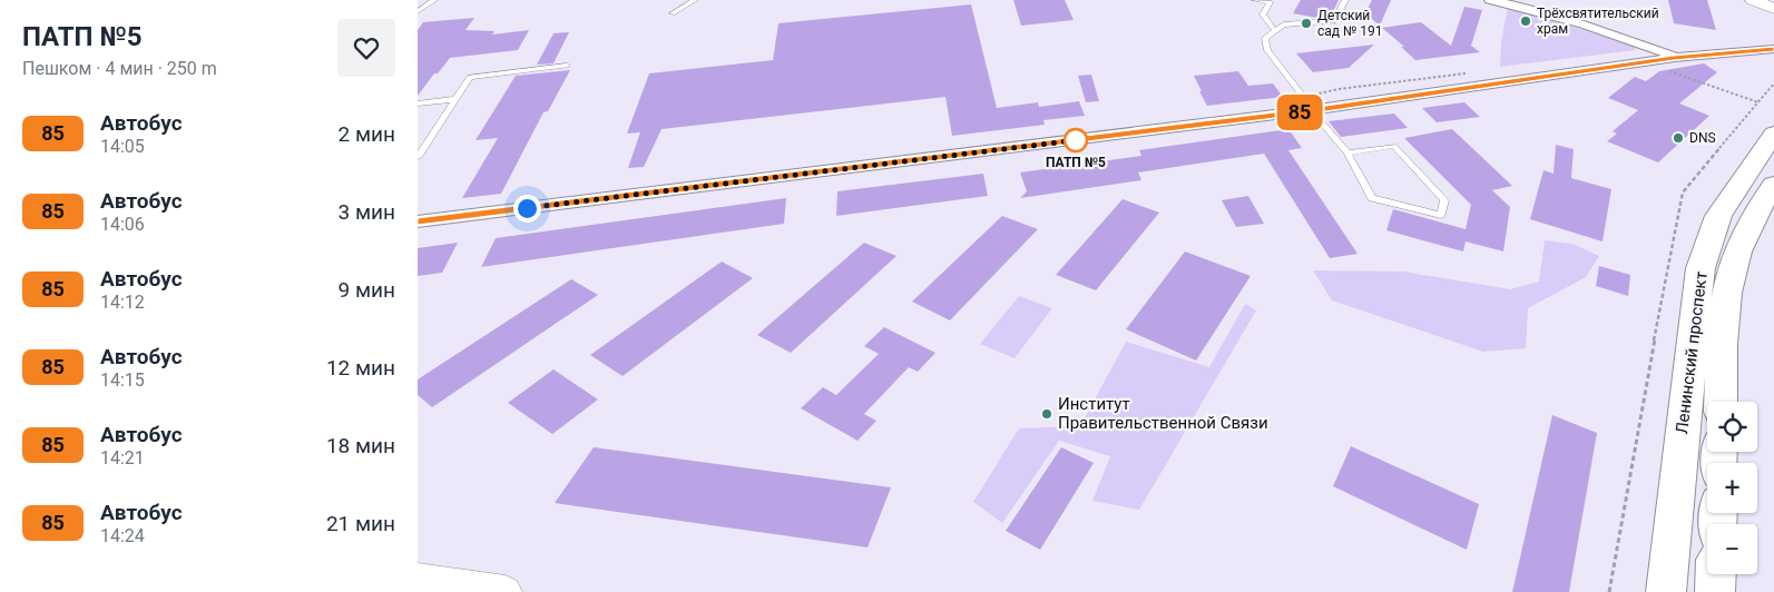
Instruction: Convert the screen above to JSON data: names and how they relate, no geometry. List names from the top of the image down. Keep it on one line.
{"streets":{"main road":["Ленинский проспект"]},"places":["Трёхсвятительский храм","Детский сад № 191","DNS","ПАТП №5","Институт Правительственной Связи"],"lines":["bus line 85"],"page":{"heading":["ПАТП №5","Пешком · 4 мин · 250 m"],"on_map":"85","list":[{"mark":"85","name":"Автобус","note":"14:05","value":"2 мин"},{"mark":"85","name":"Автобус","note":"14:06","value":"3 мин"},{"mark":"85","name":"Автобус","note":"14:12","value":"9 мин"},{"mark":"85","name":"Автобус","note":"14:15","value":"12 мин"},{"mark":"85","name":"Автобус","note":"14:21","value":"18 мин"},{"mark":"85","name":"Автобус","note":"14:24","value":"21 мин"}],"map_buttons":["+","−"]}}
